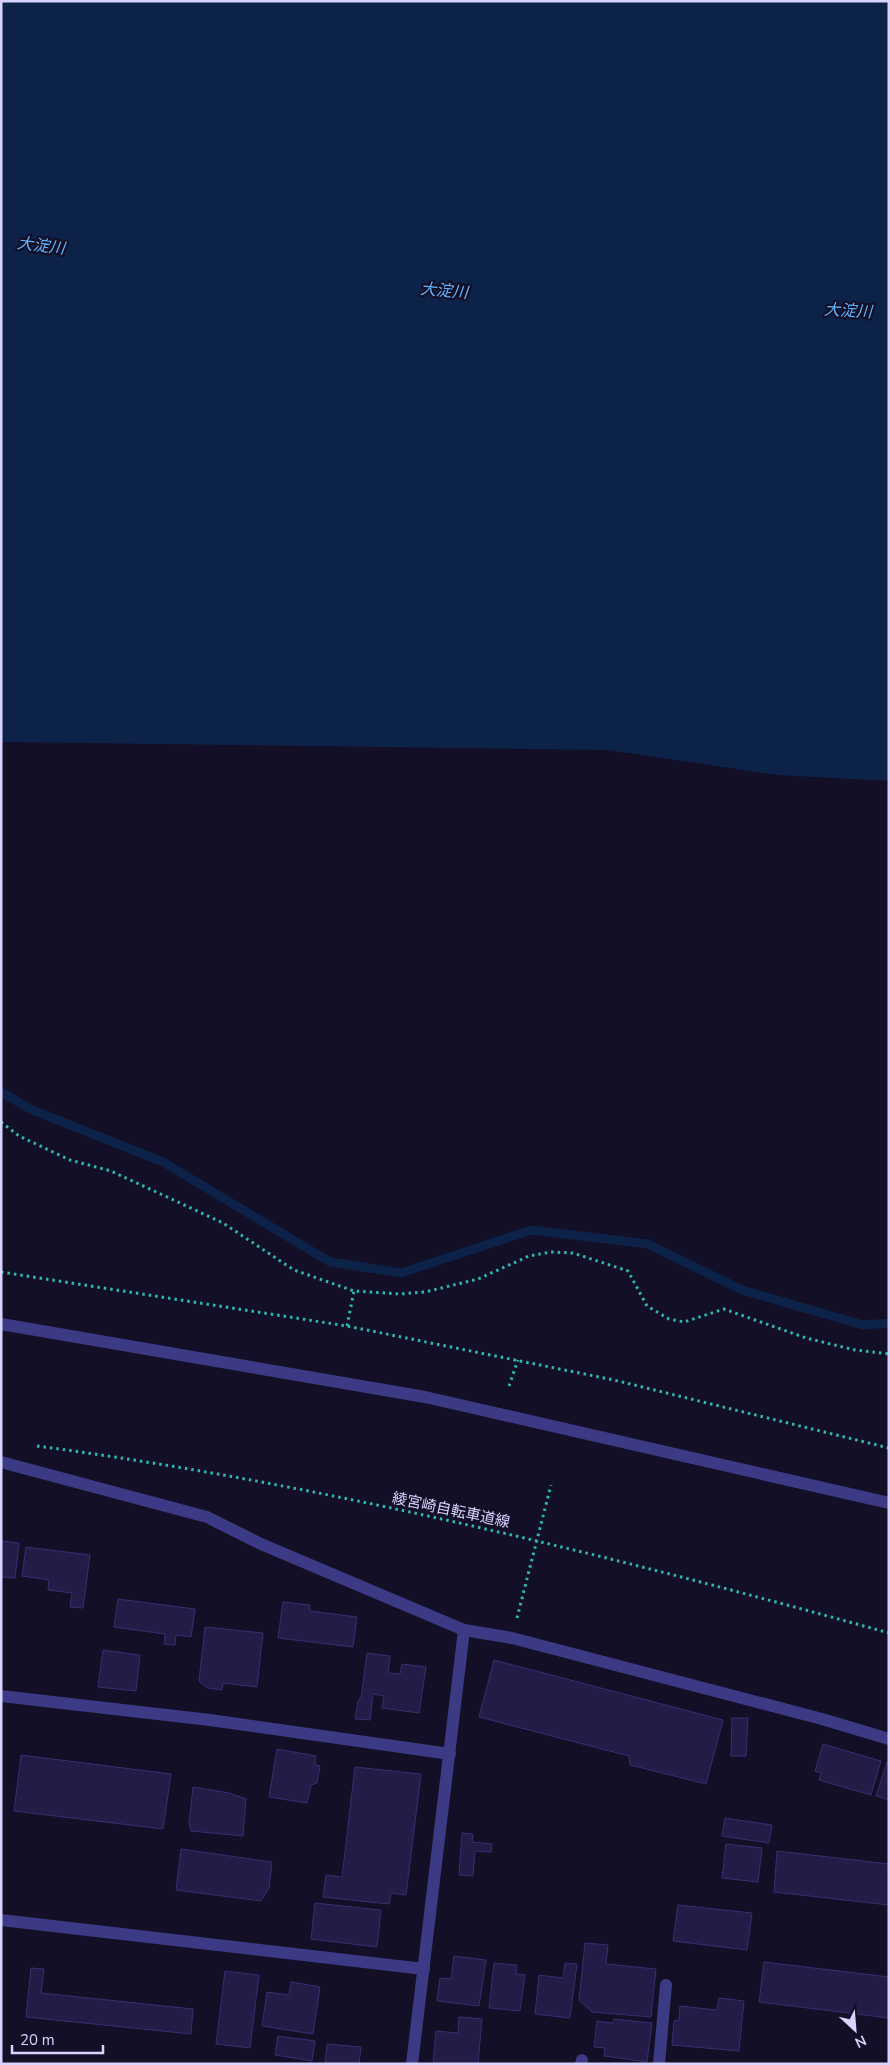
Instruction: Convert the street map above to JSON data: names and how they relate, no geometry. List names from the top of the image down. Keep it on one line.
{"streets":{"path":["綾宮崎自転車道線"]},"water":["大淀川"],"scale_bar":"20 m","north":"bottom right"}
